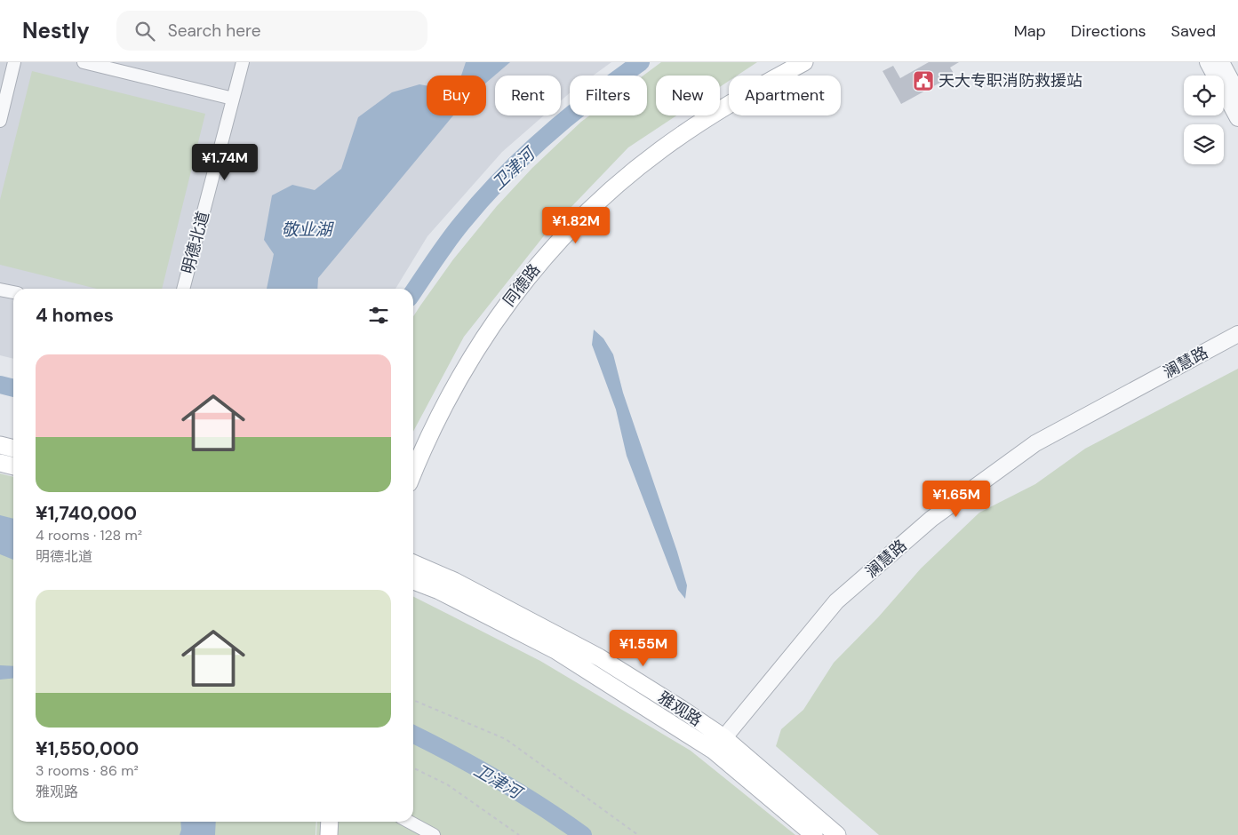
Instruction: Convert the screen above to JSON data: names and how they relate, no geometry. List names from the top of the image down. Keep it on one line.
{"streets":{"main road":["同德路","雅观路"],"street":["明德北道","澜慧路"]},"crossings":[["澜慧路","雅观路"]],"water":["卫津河","敬业湖"],"places":{"public building":["天大专职消防救援站"]},"page":{"header":"Nestly","search":"Search here","nav":["Map","Directions","Saved"],"chip":["Buy","Rent","Filters","New","Apartment"],"price":["¥1.74M","¥1.82M","¥1.65M","¥1.55M"],"heading":"4 homes","list":[{"name":"¥1,740,000","note":"4 rooms · 128 m² · 明德北道"},{"name":"¥1,550,000","note":"3 rooms · 86 m² · 雅观路"}]}}
